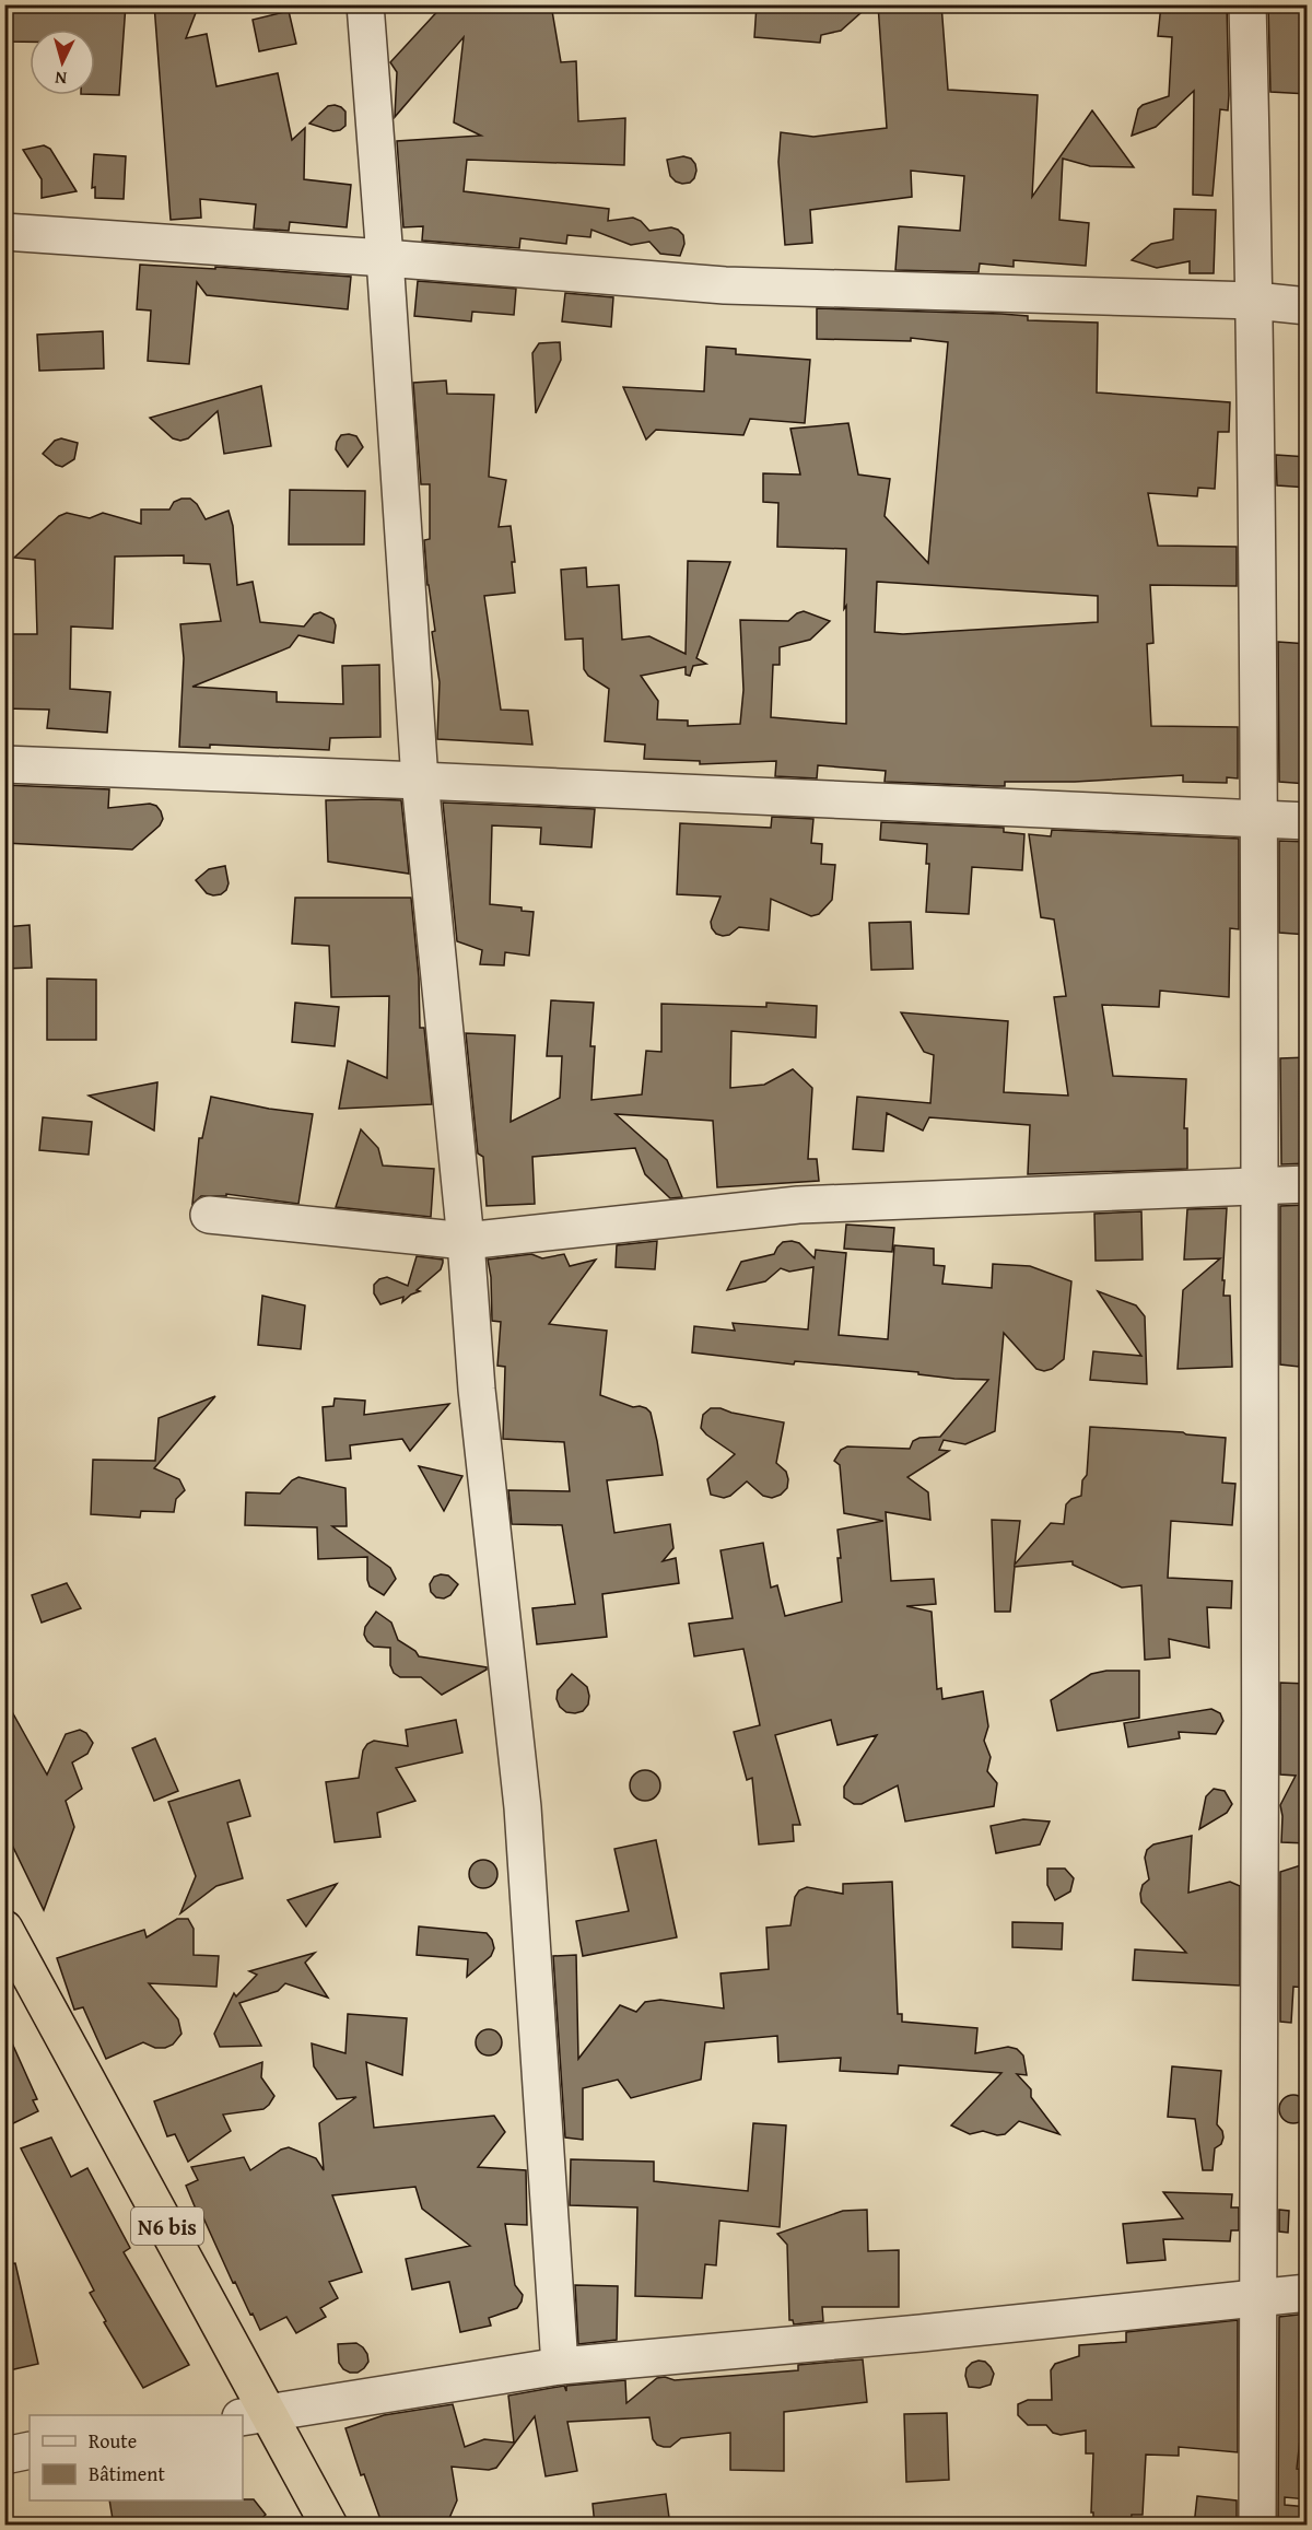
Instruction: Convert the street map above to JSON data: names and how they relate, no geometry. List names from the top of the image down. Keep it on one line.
{"streets":{"highway":["N6 bis"]},"legend":["Route","Bâtiment"],"north":"bottom"}
